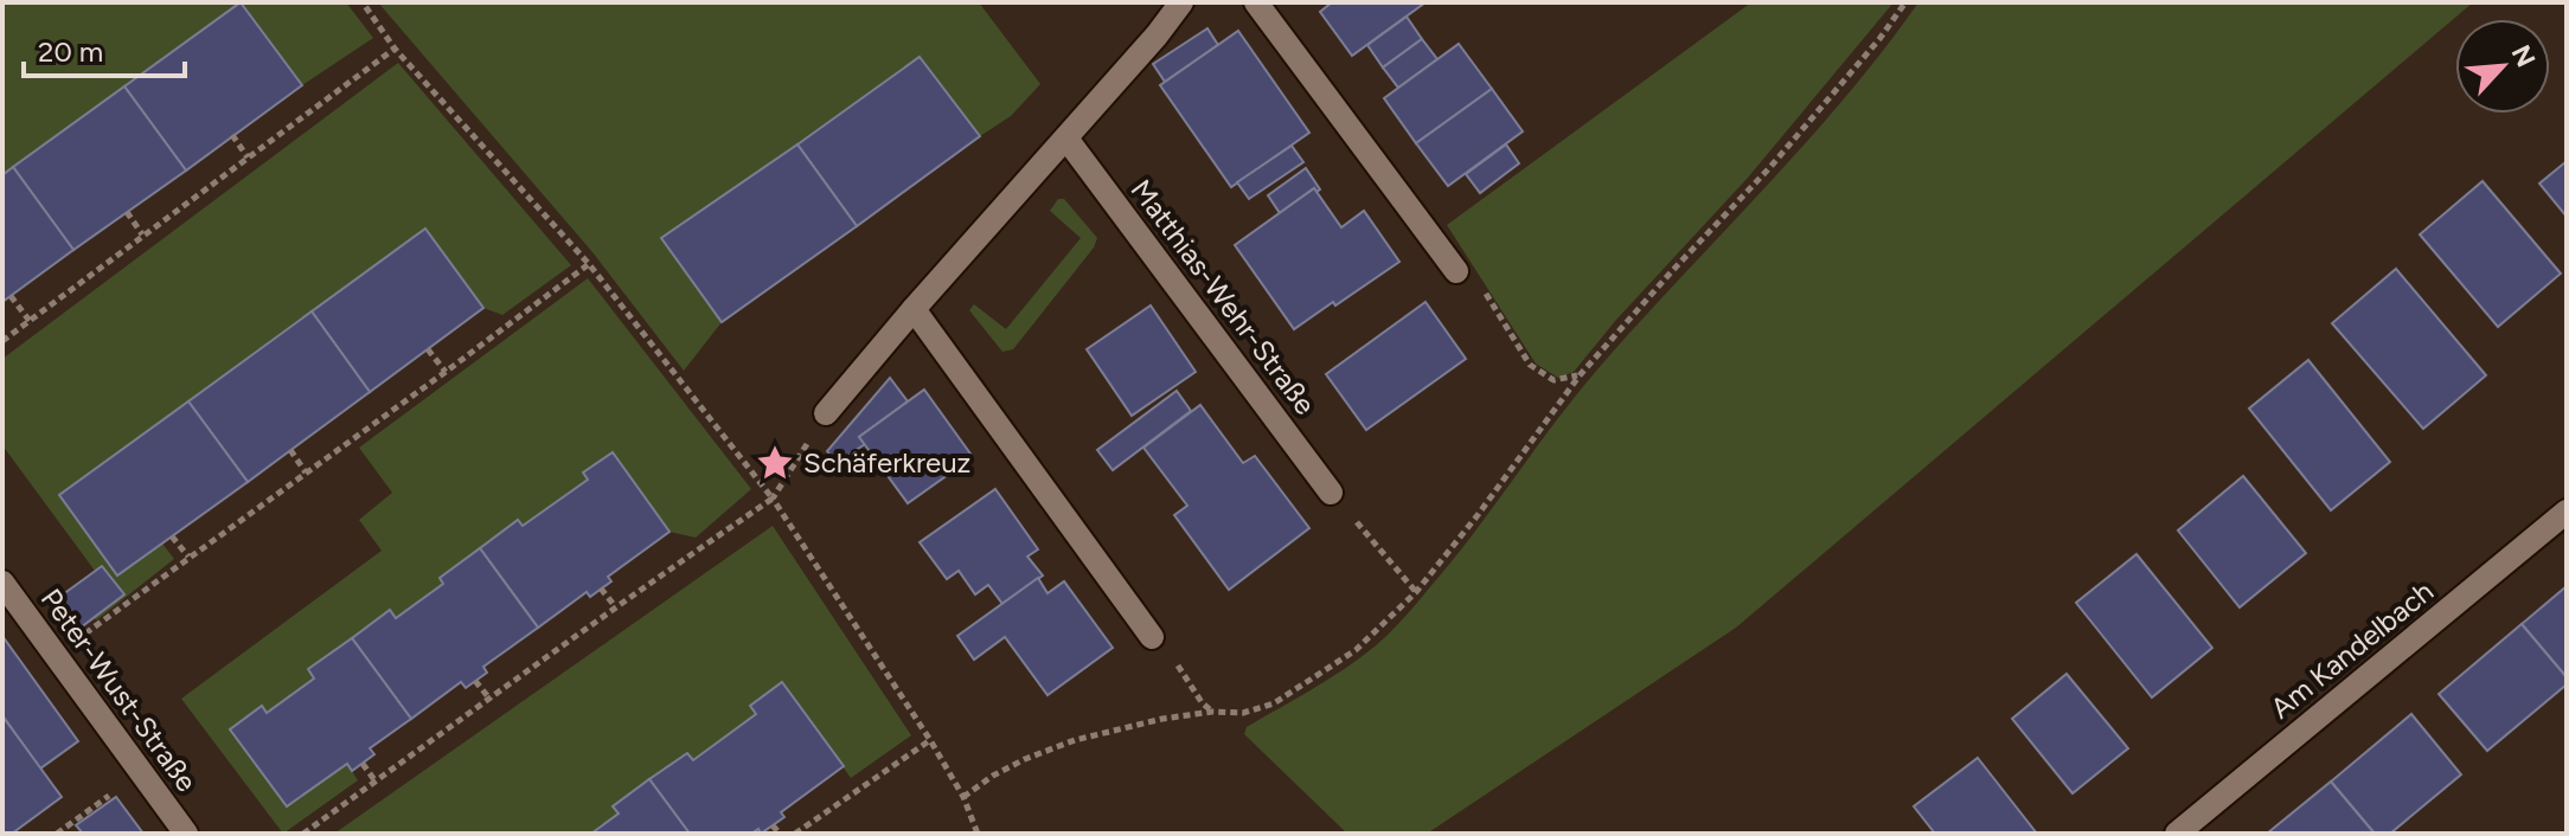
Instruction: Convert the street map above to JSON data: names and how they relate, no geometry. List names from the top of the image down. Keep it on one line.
{"streets":{"street":["Matthias-Wehr-Straße","Am Kandelbach","Peter-Wust-Straße"]},"places":{"place":["Schäferkreuz"]},"scale_bar":"20 m","north":"top right"}
